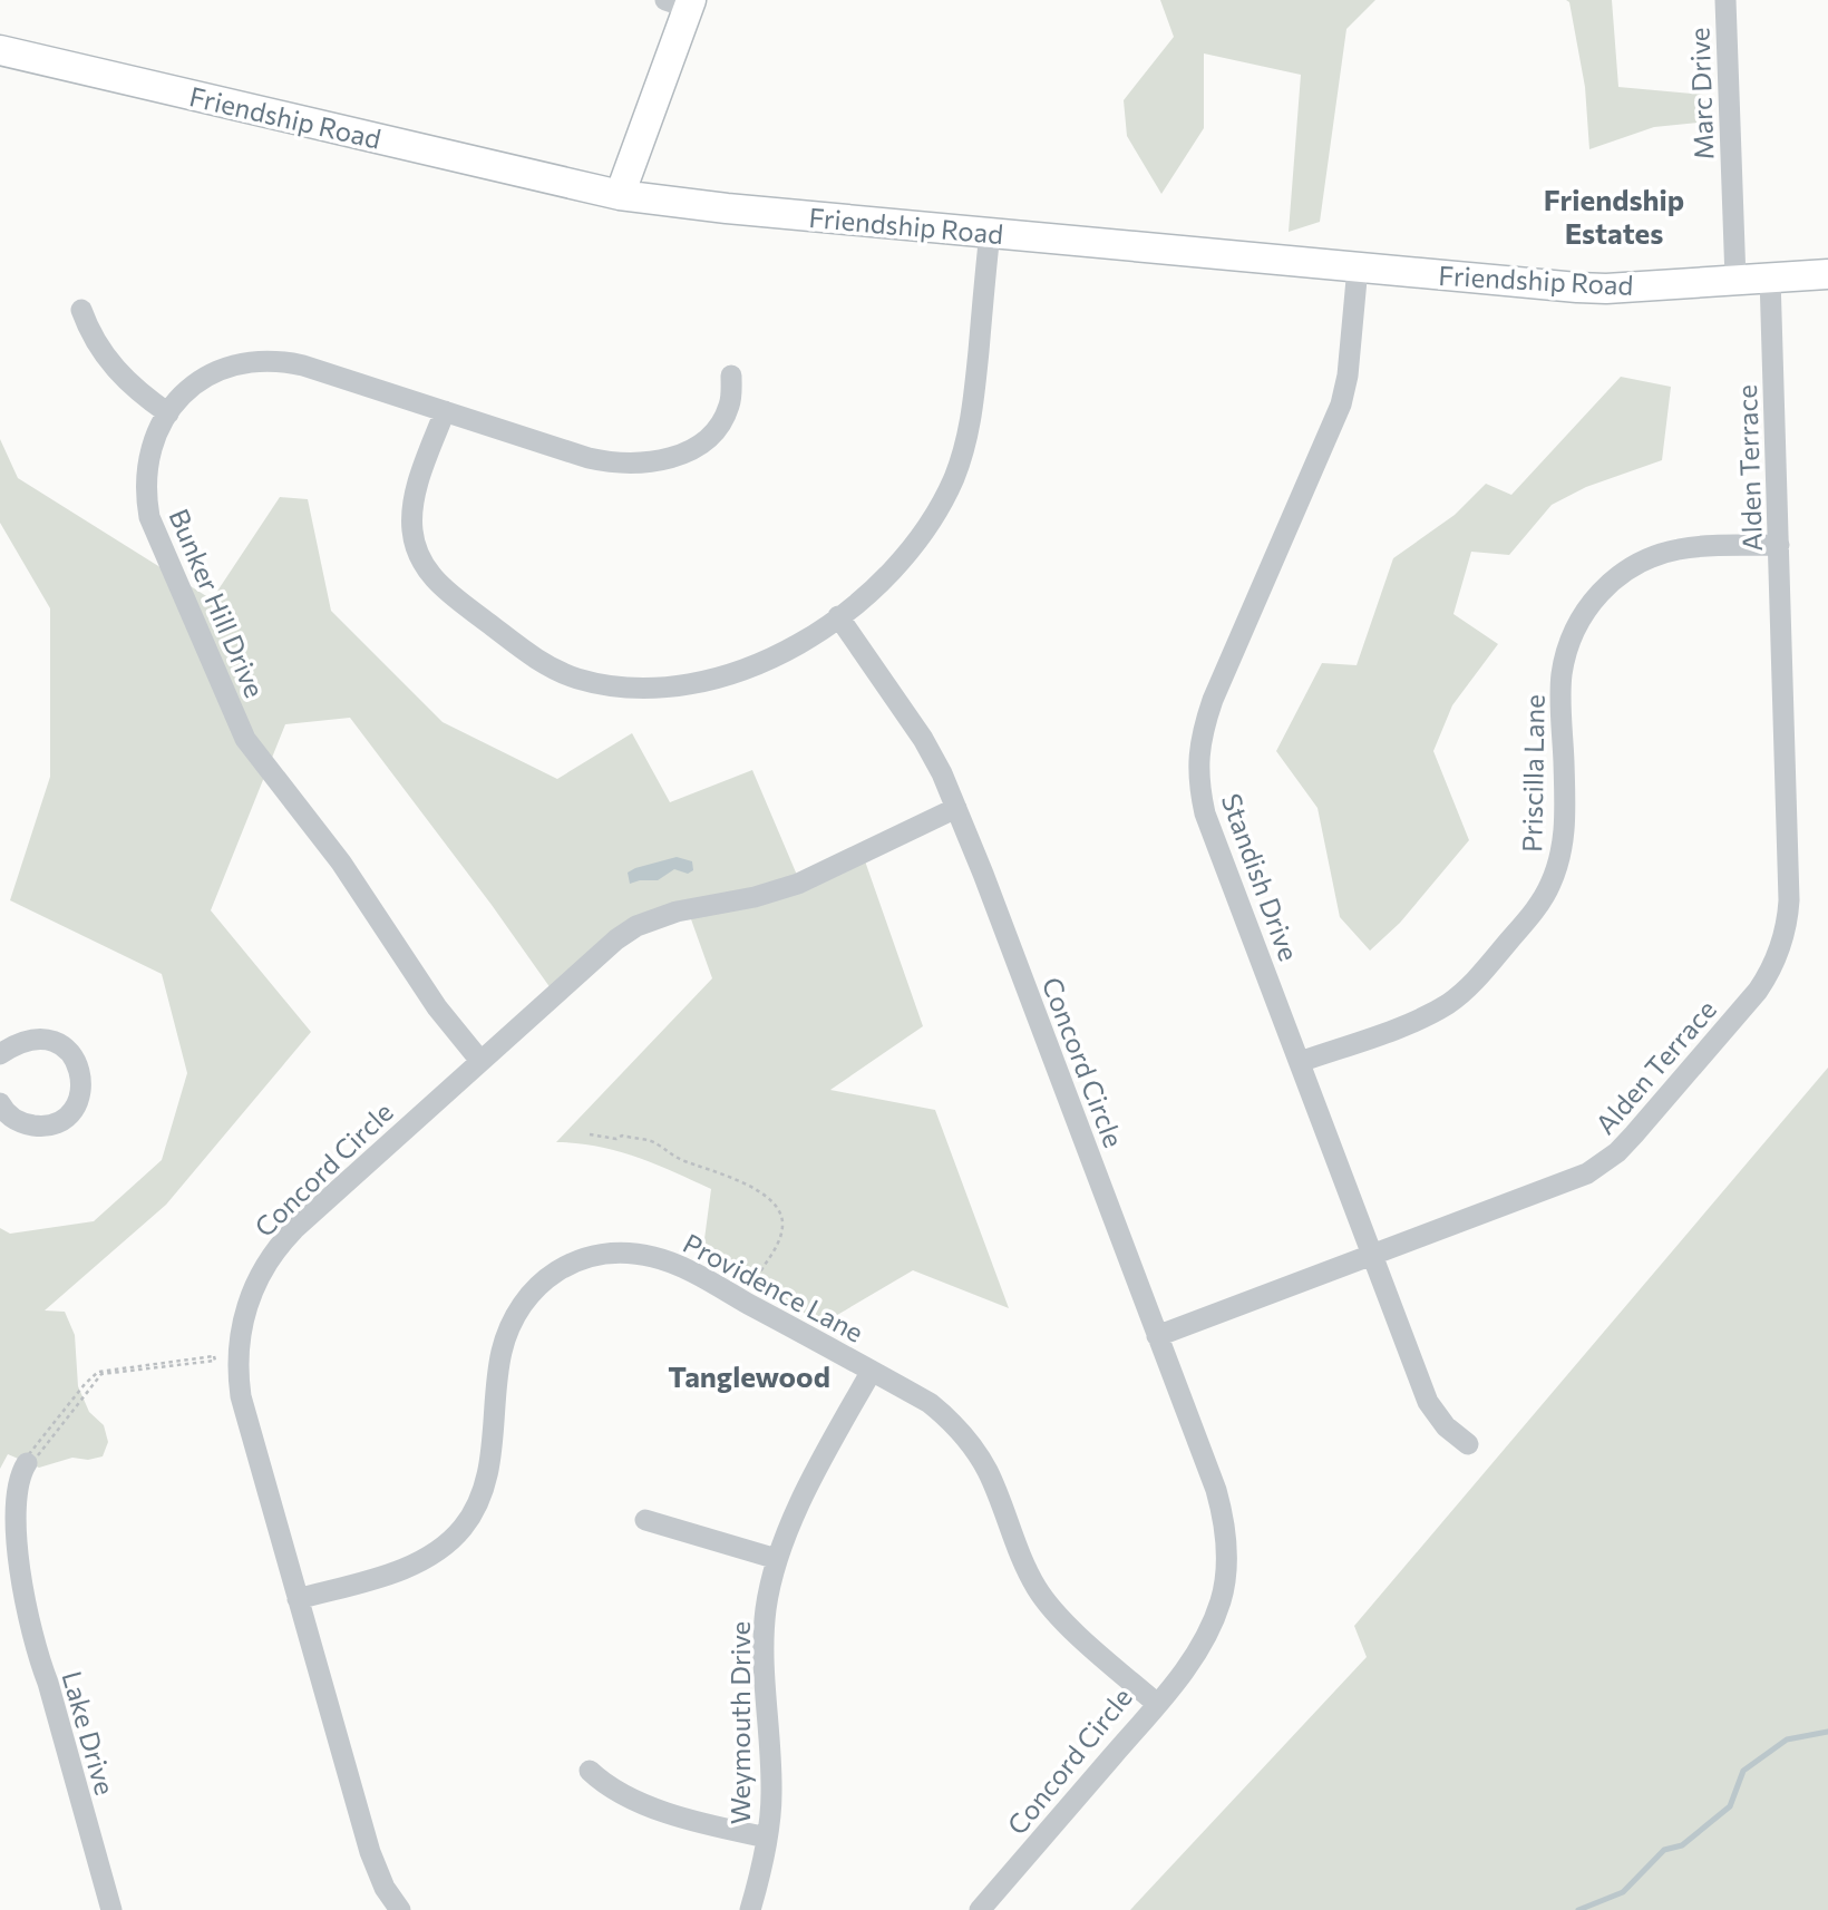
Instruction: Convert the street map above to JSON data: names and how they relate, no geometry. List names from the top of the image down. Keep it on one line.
{"streets":{"street":["Marc Drive","Friendship Road","Alden Terrace","Bunker Hill Drive","Priscilla Lane","Standish Drive","Concord Circle","Providence Lane","Weymouth Drive","Lake Drive"]},"crossings":[["Marc Drive","Friendship Road"],["Friendship Road","Alden Terrace"],["Friendship Road","Standish Drive"],["Alden Terrace","Priscilla Lane"],["Alden Terrace","Standish Drive"],["Alden Terrace","Concord Circle"],["Bunker Hill Drive","Concord Circle"],["Priscilla Lane","Standish Drive"],["Concord Circle","Providence Lane"],["Concord Circle","Weymouth Drive"],["Providence Lane","Weymouth Drive"]],"districts":["Friendship Estates","Tanglewood"]}
